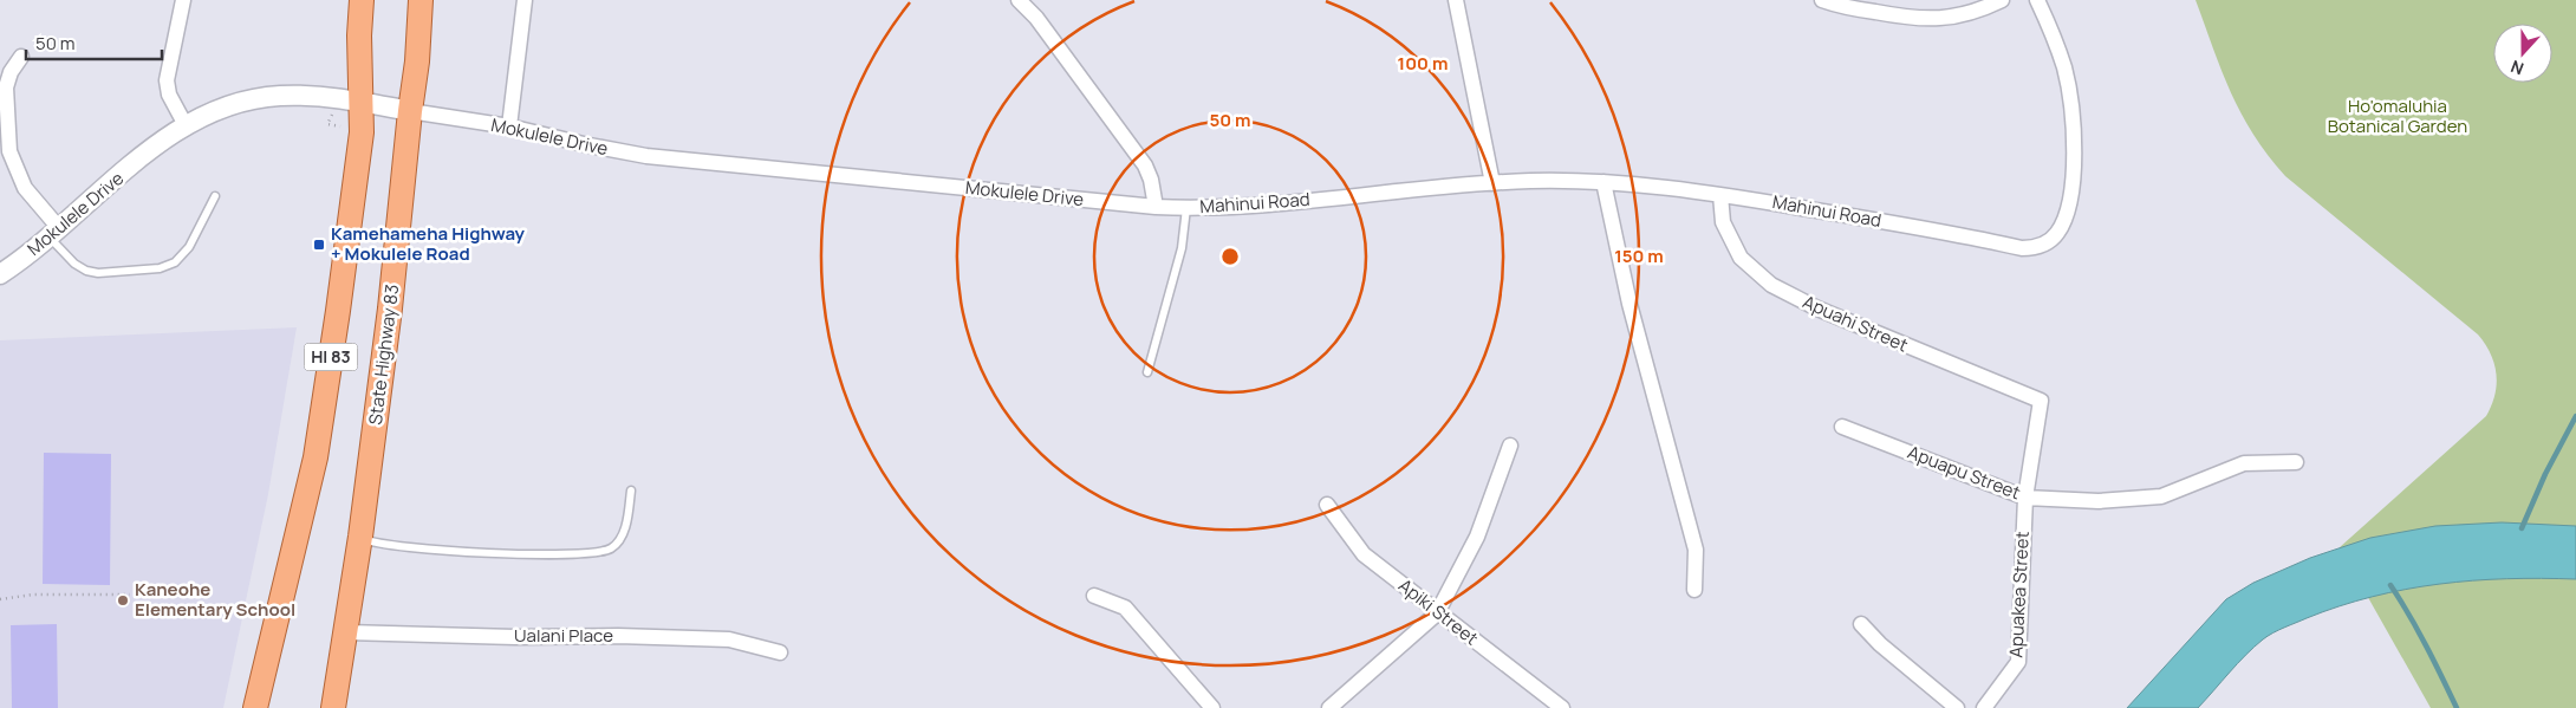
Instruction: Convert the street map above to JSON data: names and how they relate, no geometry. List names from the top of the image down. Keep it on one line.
{"streets":{"main road":["State Highway 83","HI 83"],"street":["Mokulele Drive","Mahinui Road","Apuahi Street","Apuapu Street","Apuakea Street","Apiki Street","Ualani Place"]},"crossings":[["Mokulele Drive","Mahinui Road"],["Mokulele Drive","State Highway 83"],["Mokulele Drive","HI 83"],["Mahinui Road","Apuahi Street"],["Apuahi Street","Apuakea Street"],["State Highway 83","Ualani Place"],["Apuapu Street","Apuakea Street"]],"parks":["Ho'omaluhia Botanical Garden"],"places":{"transit":["Kamehameha Highway + Mokulele Road"],"other":["Kaneohe Elementary School"]},"scale_bar":"50 m","north":"bottom","rings":["100 m","50 m","150 m"]}
